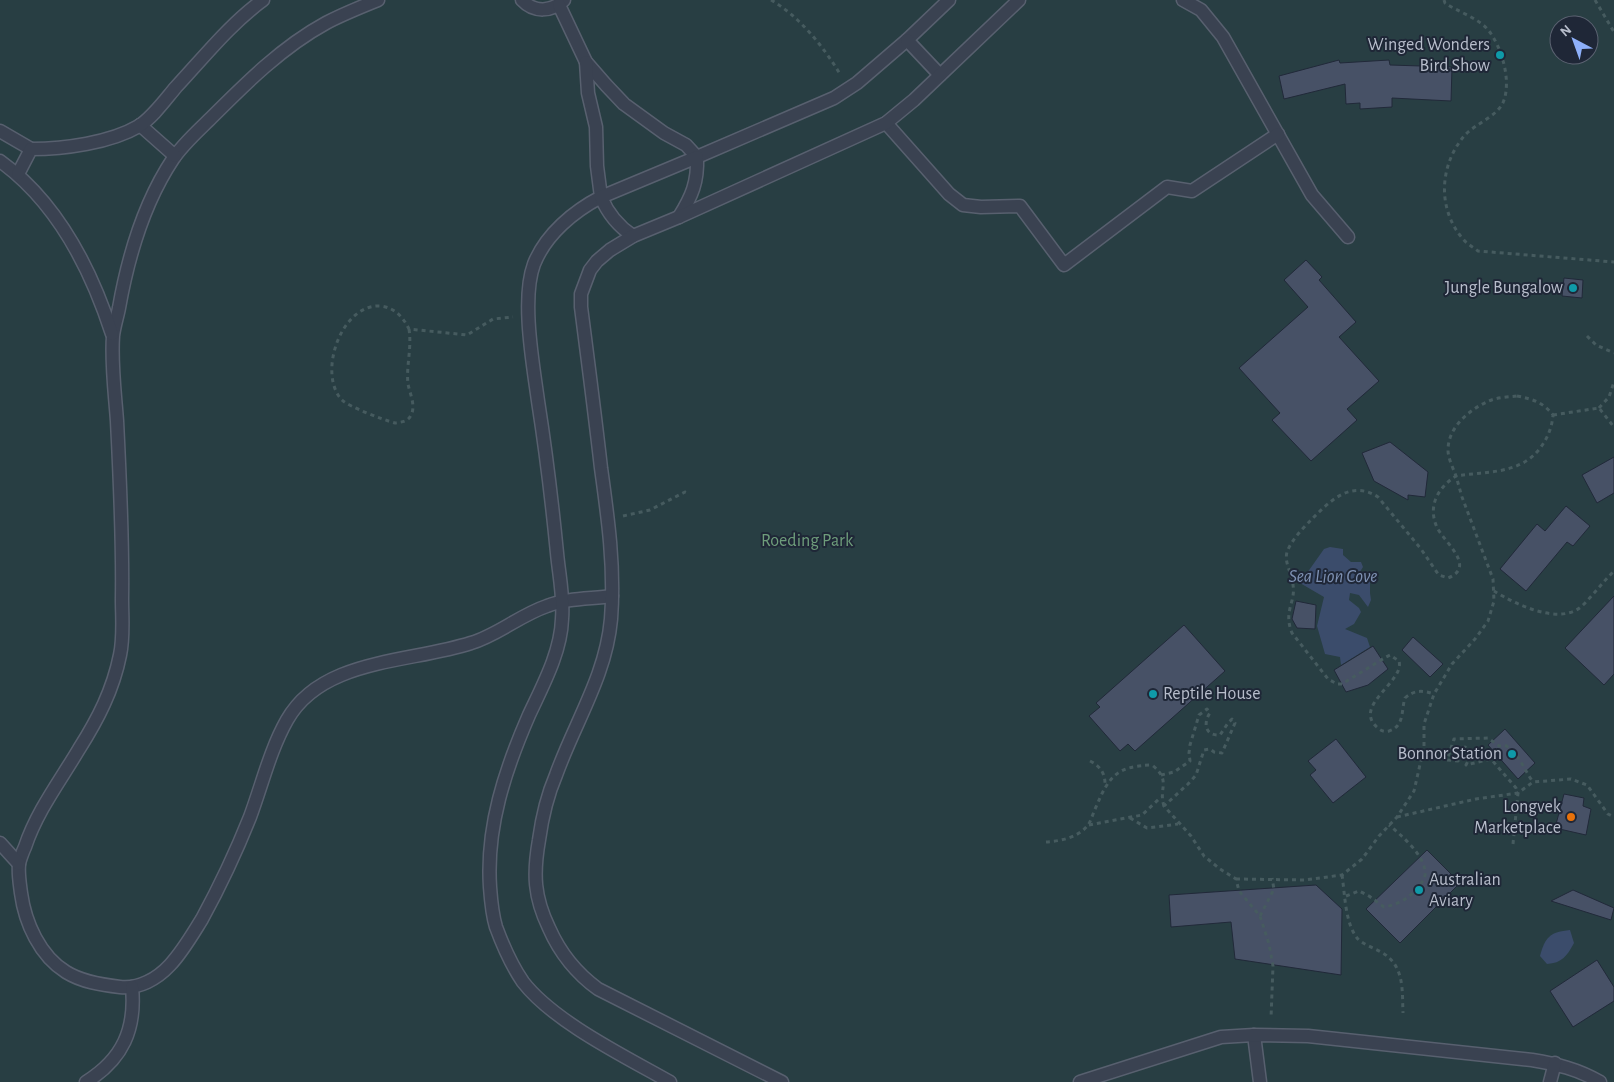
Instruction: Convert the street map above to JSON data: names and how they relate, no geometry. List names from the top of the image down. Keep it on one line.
{"water":["Sea Lion Cove"],"parks":["Roeding Park"],"places":["Winged Wonders Bird Show","Jungle Bungalow","Reptile House","Bonnor Station","Longvek Marketplace","Australian Aviary"],"north":"top left"}
